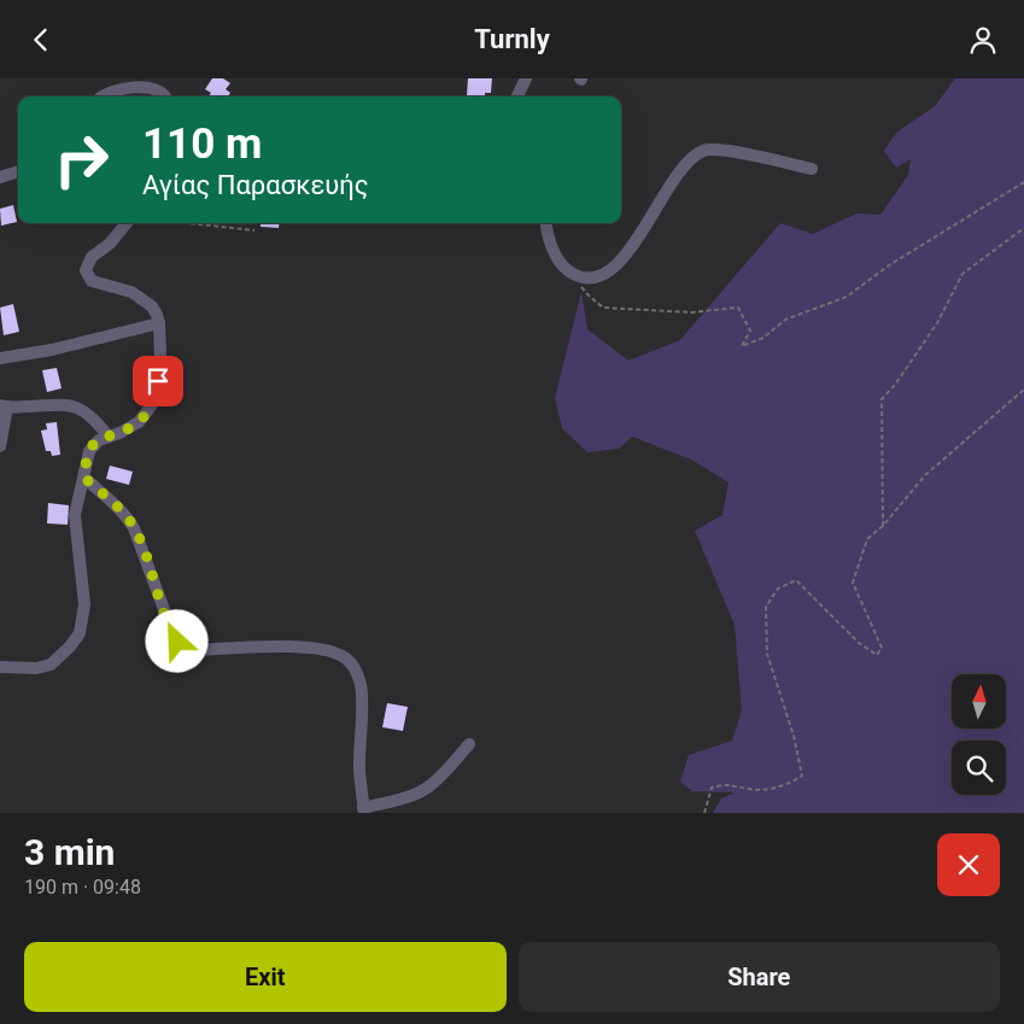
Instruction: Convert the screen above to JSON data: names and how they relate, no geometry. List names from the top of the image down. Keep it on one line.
{"north":"top","page":{"header":"Turnly","turn":["110 m","Αγίας Παρασκευής"],"heading":["3 min","190 m · 09:48"],"buttons":["Exit","Share"]}}
